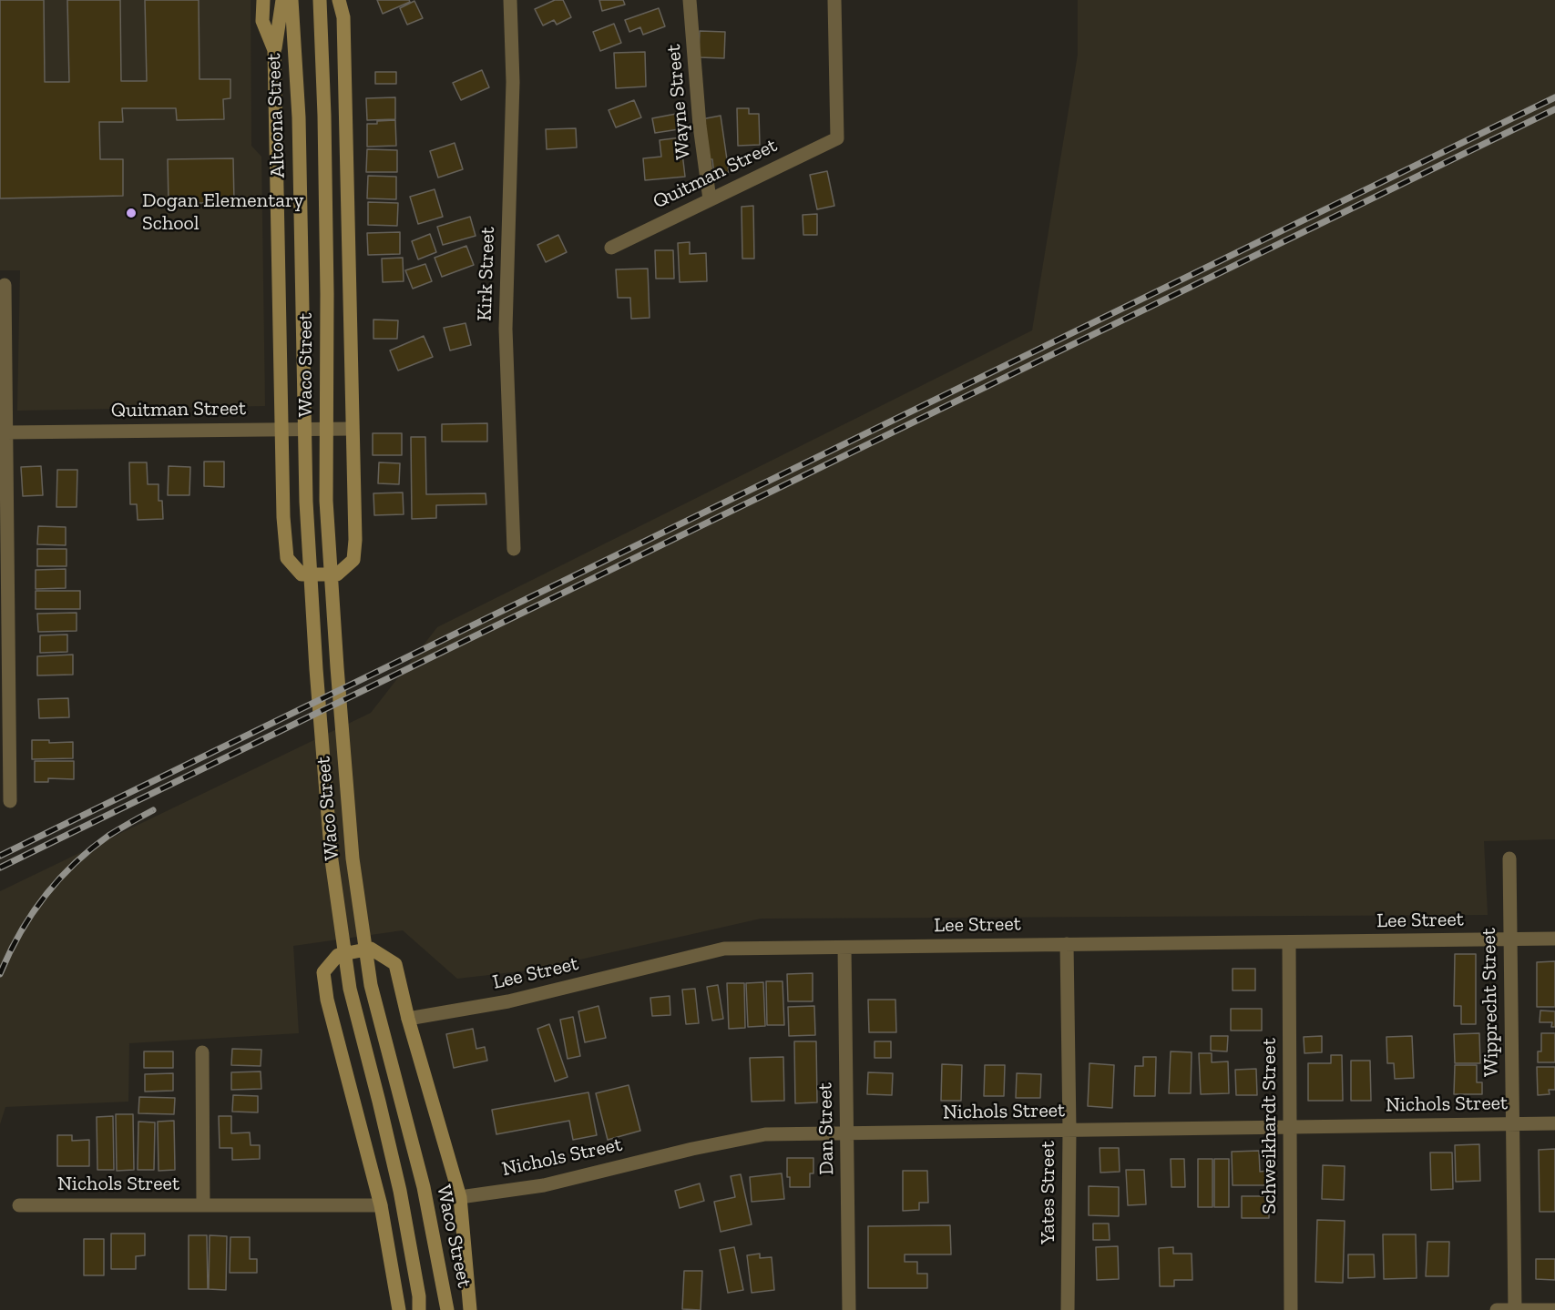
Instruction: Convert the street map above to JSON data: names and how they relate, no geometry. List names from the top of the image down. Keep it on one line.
{"streets":{"main road":["Altoona Street","Waco Street"],"street":["Wayne Street","Quitman Street","Kirk Street","Lee Street","Wipprecht Street","Nichols Street","Schweikhardt Street","Dan Street","Yates Street"]},"crossings":[["Wayne Street","Quitman Street"],["Altoona Street","Waco Street"],["Lee Street","Wipprecht Street"],["Lee Street","Schweikhardt Street"],["Lee Street","Dan Street"],["Lee Street","Yates Street"],["Wipprecht Street","Nichols Street"],["Nichols Street","Schweikhardt Street"],["Nichols Street","Dan Street"],["Nichols Street","Yates Street"]],"places":["Dogan Elementary School"]}
